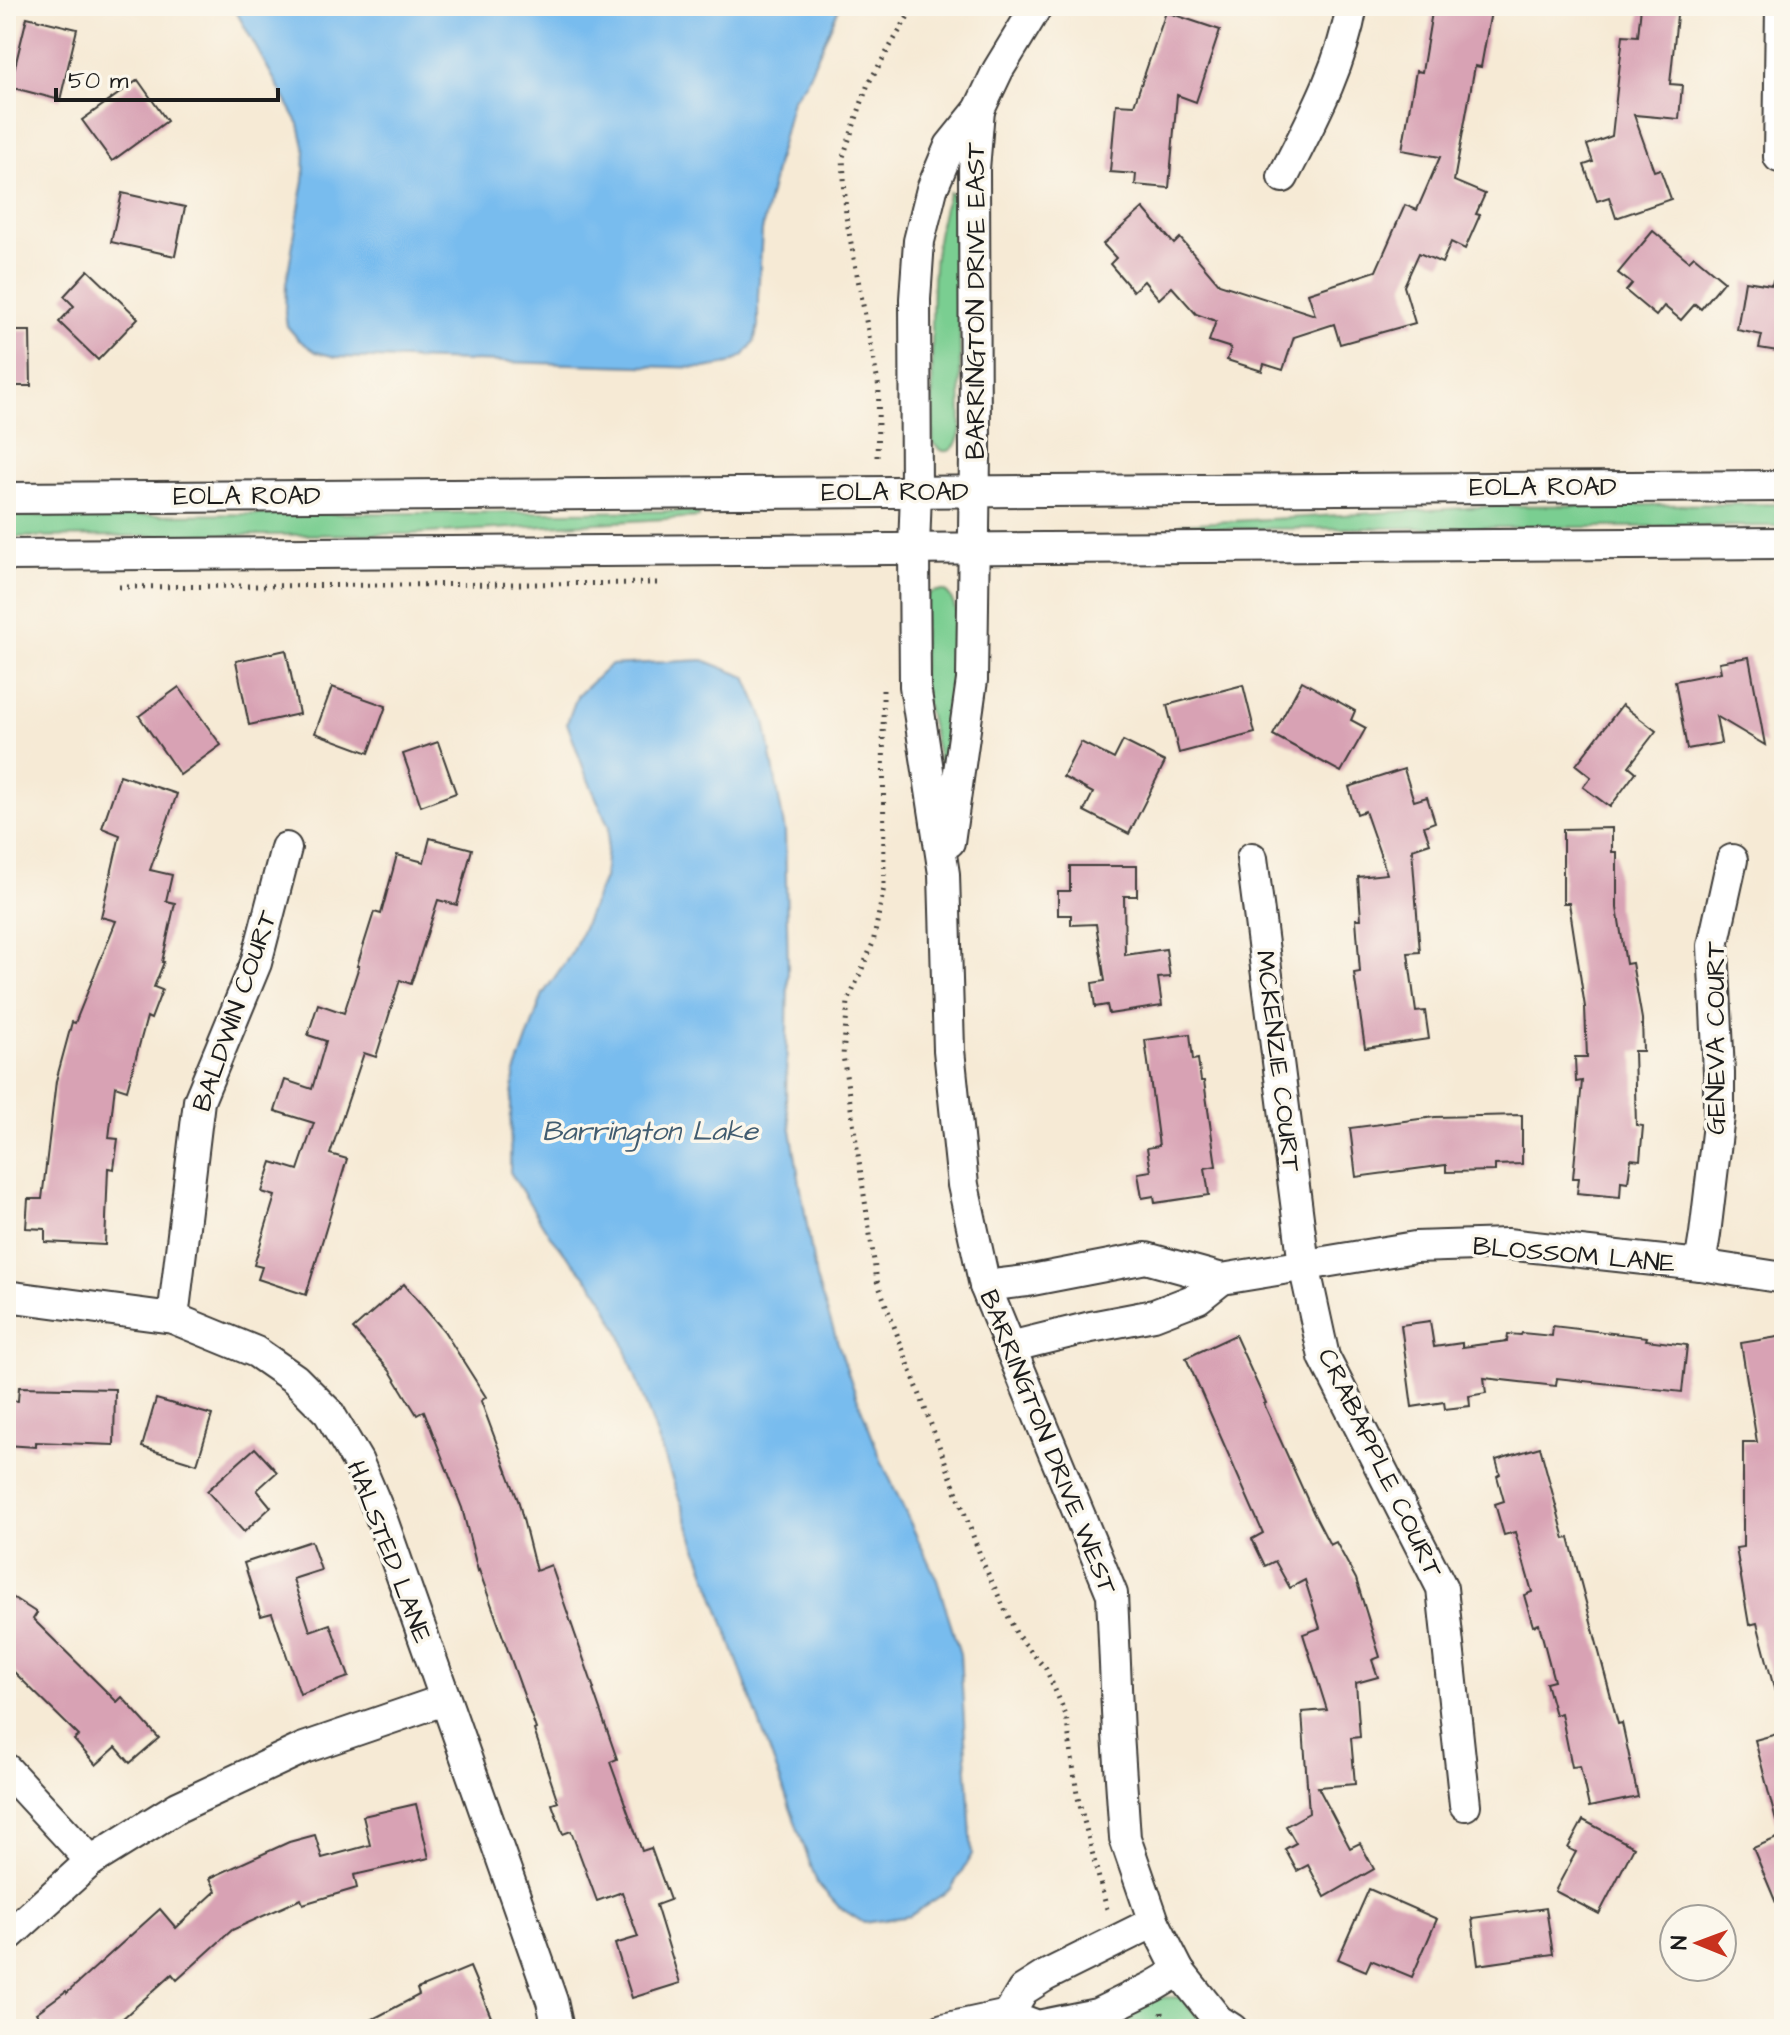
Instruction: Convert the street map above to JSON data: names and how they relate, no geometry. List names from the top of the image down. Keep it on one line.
{"streets":{"street":["BARRINGTON DRIVE EAST","EOLA ROAD","BALDWIN COURT","GENEVA COURT","MCKENZIE COURT","BLOSSOM LANE","BARRINGTON DRIVE WEST","CRABAPPLE COURT","HALSTED LANE"]},"crossings":[["BARRINGTON DRIVE EAST","EOLA ROAD"],["BARRINGTON DRIVE EAST","BARRINGTON DRIVE WEST"],["EOLA ROAD","BARRINGTON DRIVE WEST"],["BALDWIN COURT","HALSTED LANE"],["GENEVA COURT","BLOSSOM LANE"],["MCKENZIE COURT","BLOSSOM LANE"],["MCKENZIE COURT","CRABAPPLE COURT"],["BLOSSOM LANE","BARRINGTON DRIVE WEST"],["BLOSSOM LANE","CRABAPPLE COURT"]],"water":["Barrington Lake"],"scale_bar":"50 m","north":"left"}
